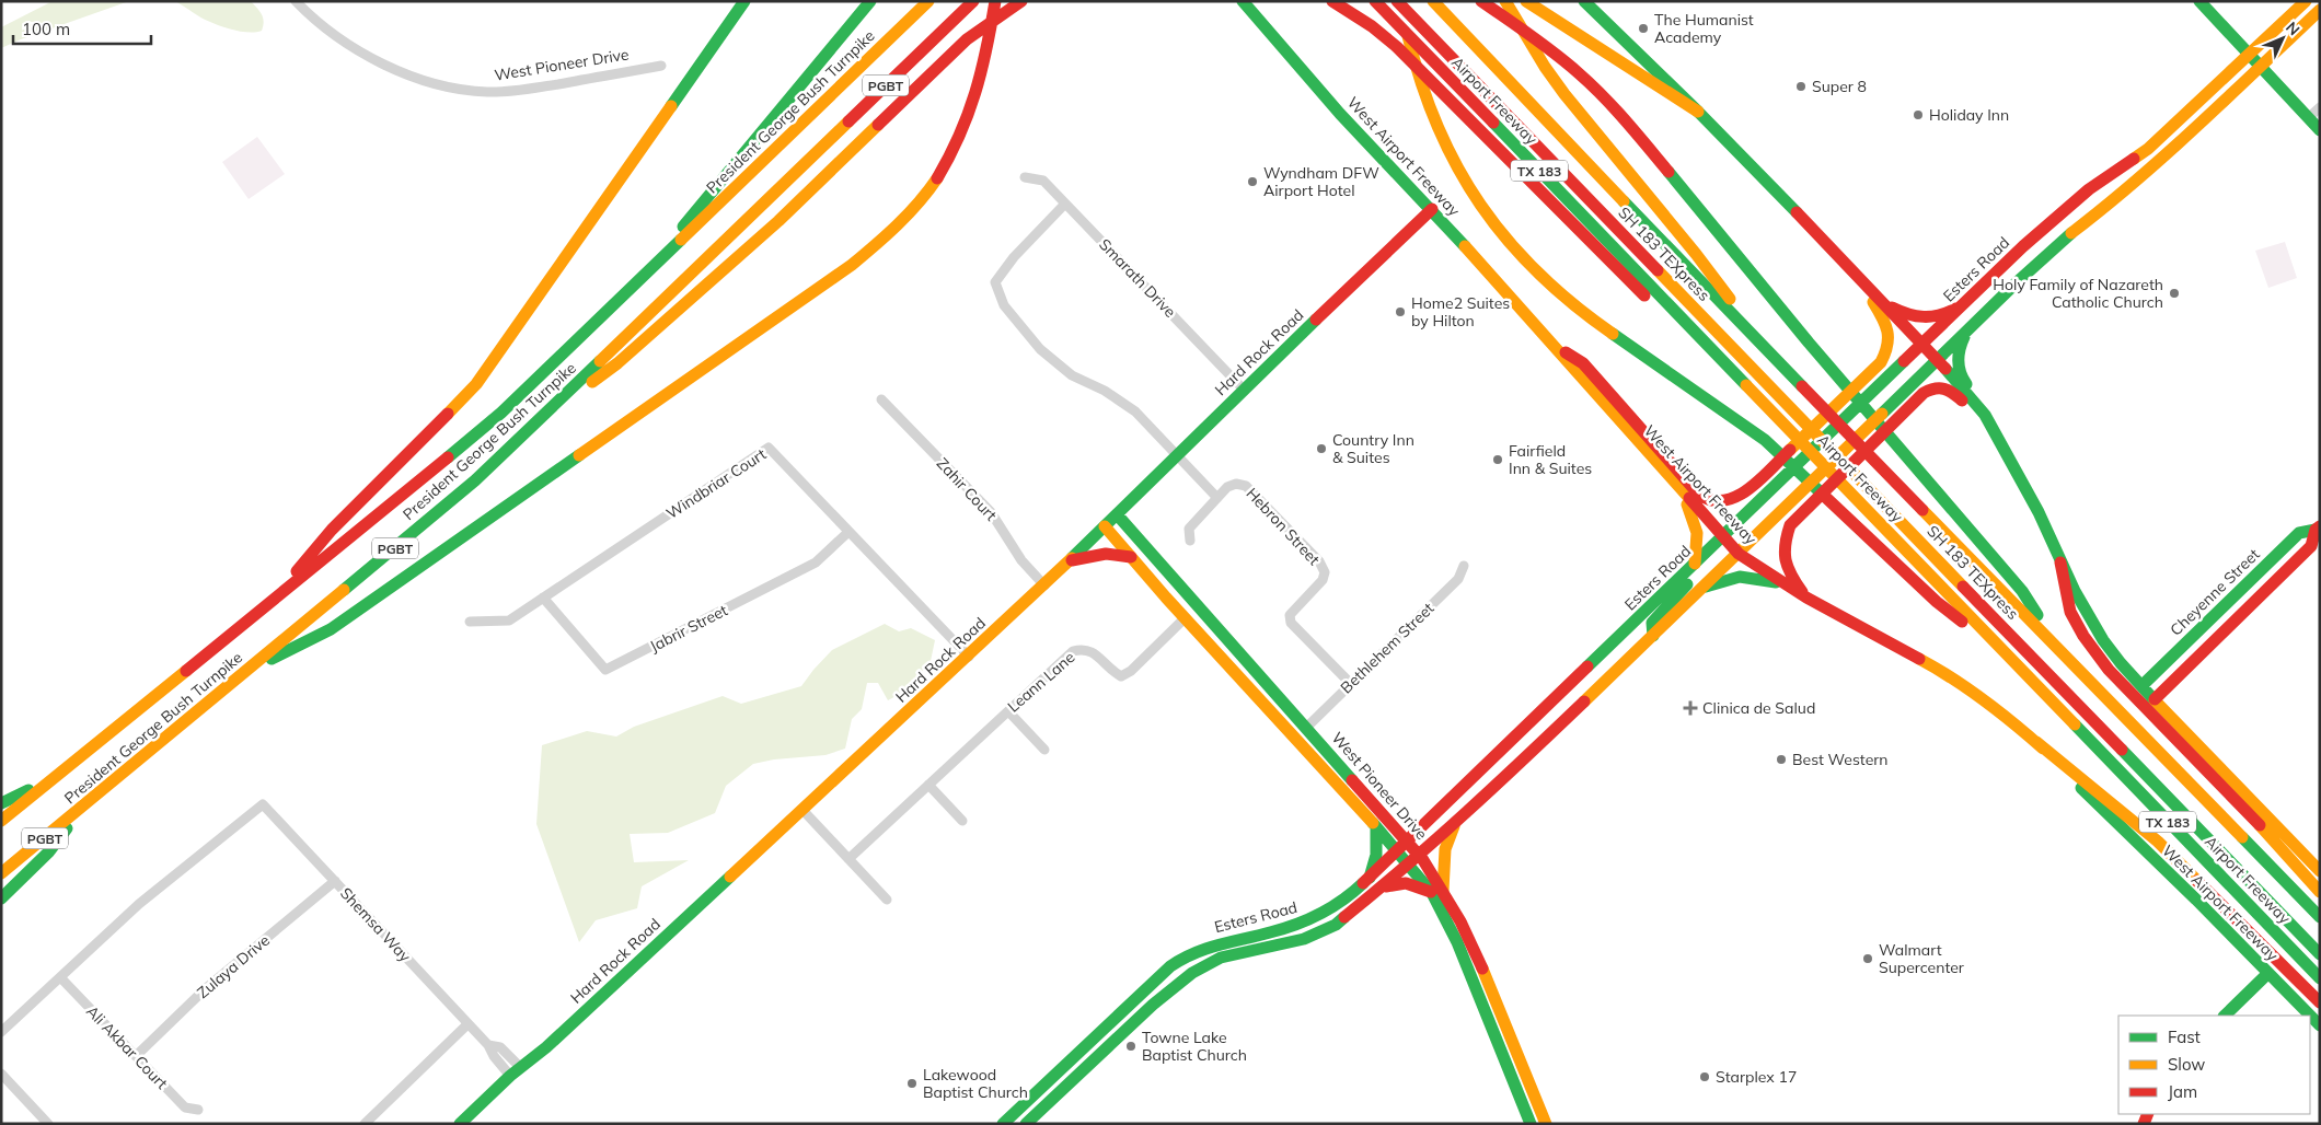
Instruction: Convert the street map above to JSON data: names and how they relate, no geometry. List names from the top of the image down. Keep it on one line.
{"streets":{"main road":["West Pioneer Drive","PGBT","Airport Freeway","President George Bush Turnpike","West Airport Freeway","TX 183","SH 183 TEXpress","Esters Road","Hard Rock Road","Cheyenne Street"],"street":["Smarath Drive","Windbriar Court","Zahir Court","Hebron Street","Jabrir Street","Bethlehem Street","Leann Lane","Shemsa Way","Zulaya Drive","Ali Akbar Court"]},"crossings":[["West Pioneer Drive","Esters Road"],["West Pioneer Drive","Hard Rock Road"],["West Pioneer Drive","Bethlehem Street"],["West Pioneer Drive","Leann Lane"],["West Airport Freeway","Esters Road"],["West Airport Freeway","Hard Rock Road"],["Smarath Drive","Hard Rock Road"],["Hard Rock Road","Windbriar Court"],["Hard Rock Road","Zahir Court"],["Hard Rock Road","Shemsa Way"],["Windbriar Court","Jabrir Street"],["Hebron Street","Bethlehem Street"],["Shemsa Way","Zulaya Drive"],["Shemsa Way","Ali Akbar Court"],["Zulaya Drive","Ali Akbar Court"]],"places":{"other":["The Humanist Academy","Super 8","Holiday Inn","Wyndham DFW Airport Hotel","Holy Family of Nazareth Catholic Church","Home2 Suites by Hilton","Country Inn & Suites","Fairfield Inn & Suites","Best Western","Walmart Supercenter","Towne Lake Baptist Church","Starplex 17","Lakewood Baptist Church"],"health":["Clinica de Salud"]},"legend":["Fast","Slow","Jam"],"scale_bar":"100 m","north":"top right"}
